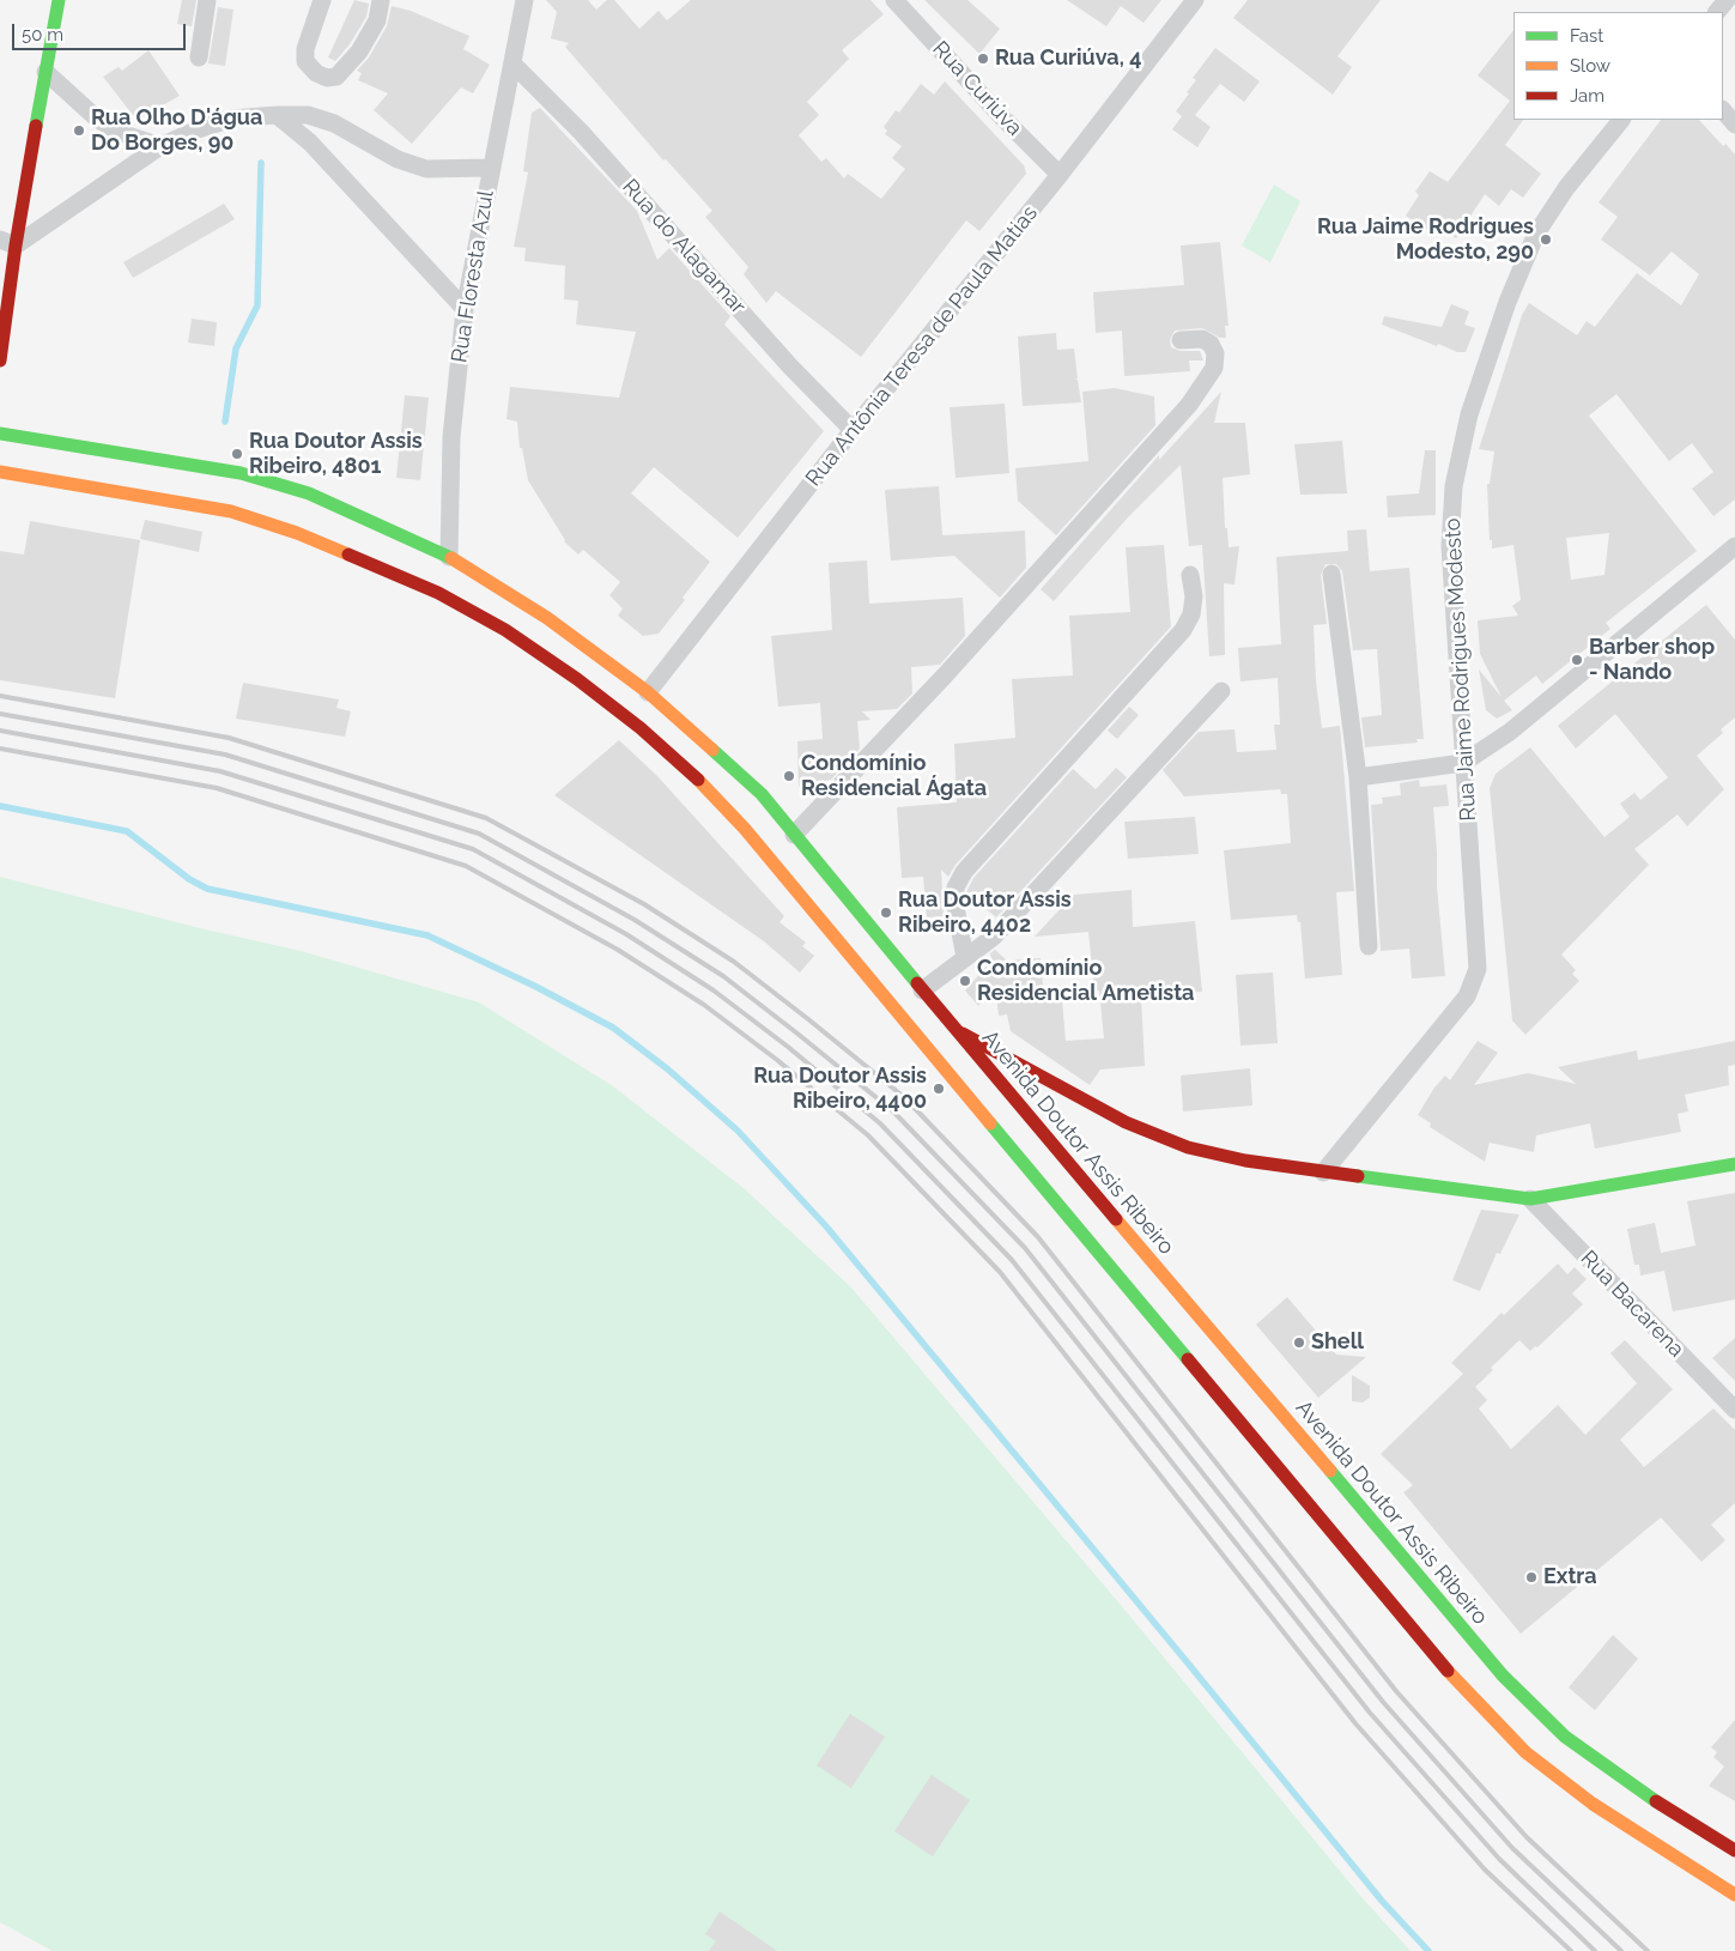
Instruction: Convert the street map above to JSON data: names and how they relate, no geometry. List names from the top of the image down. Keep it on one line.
{"streets":{"main road":["Avenida Doutor Assis Ribeiro"],"street":["Rua Curiúva","Rua do Alagamar","Rua Floresta Azul","Rua Antônia Teresa de Paula Matias","Rua Jaime Rodrigues Modesto","Rua Bacarena"]},"crossings":[["Rua Curiúva","Rua Antônia Teresa de Paula Matias"],["Rua do Alagamar","Rua Floresta Azul"],["Rua do Alagamar","Rua Antônia Teresa de Paula Matias"],["Rua Floresta Azul","Avenida Doutor Assis Ribeiro"],["Rua Antônia Teresa de Paula Matias","Avenida Doutor Assis Ribeiro"]],"places":["Rua Curiúva, 4","Rua Olho D'água Do Borges, 90","Rua Jaime Rodrigues Modesto, 290","Rua Doutor Assis Ribeiro, 4801","Barber shop - Nando","Condomínio Residencial Ágata","Rua Doutor Assis Ribeiro, 4402","Condomínio Residencial Ametista","Rua Doutor Assis Ribeiro, 4400","Shell","Extra"],"legend":["Fast","Slow","Jam"],"scale_bar":"50 m"}
